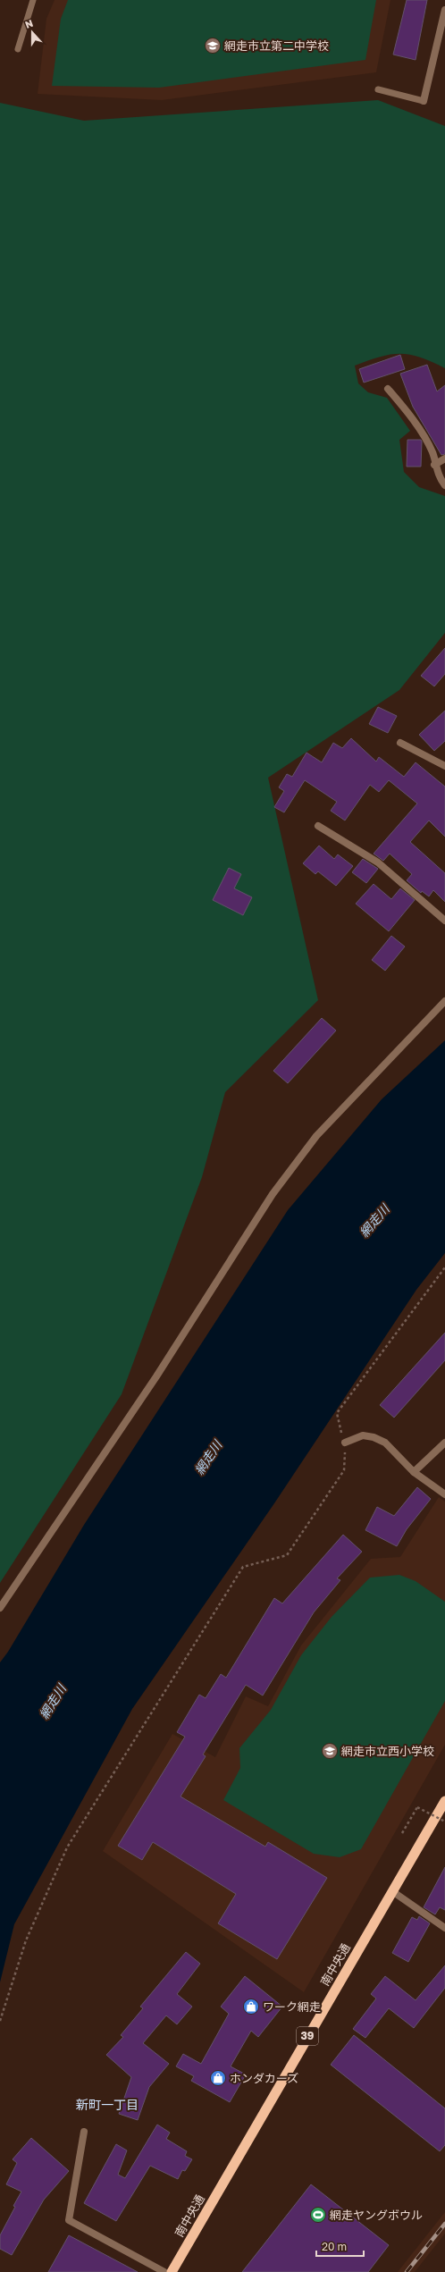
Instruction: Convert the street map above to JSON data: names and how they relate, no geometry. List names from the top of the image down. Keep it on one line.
{"streets":{"highway":["南中央通","39"]},"districts":["新町一丁目"],"water":["網走川"],"places":{"school or university":["網走市立第二中学校","網走市立西小学校"],"shop":["ワーク網走","ホンダカーズ"],"sports":["網走ヤングボウル"]},"scale_bar":"20 m","north":"top"}
